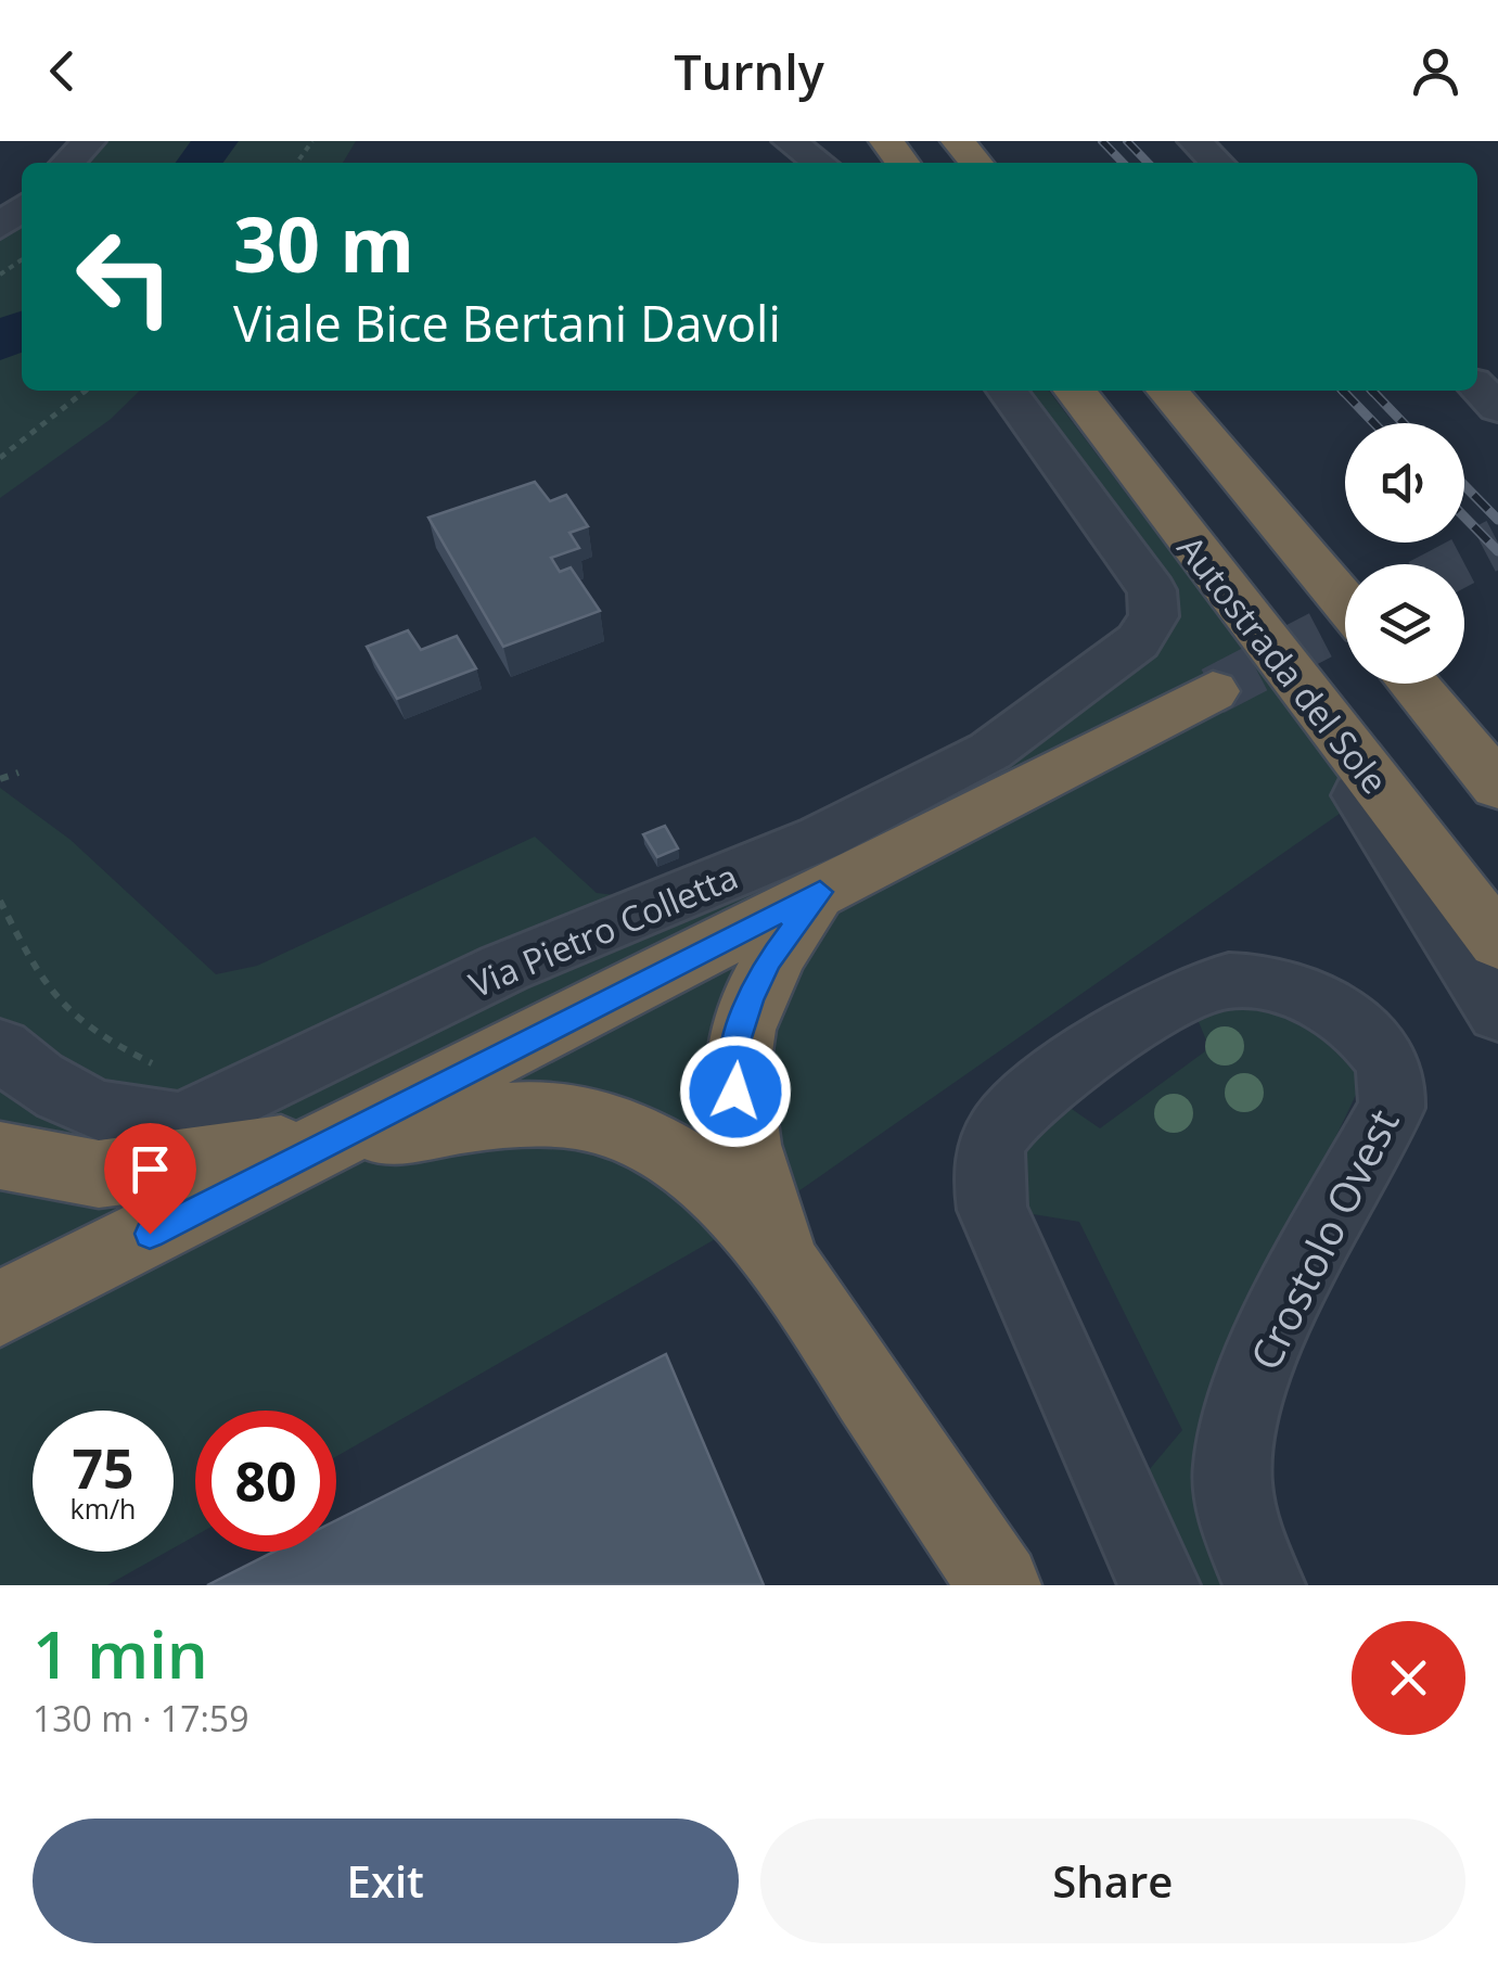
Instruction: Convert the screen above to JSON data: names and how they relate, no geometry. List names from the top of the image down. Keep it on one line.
{"streets":{"highway":["Autostrada del Sole"],"street":["Via Pietro Colletta","Crostolo Ovest"]},"page":{"header":"Turnly","turn":["30 m","Viale Bice Bertani Davoli"],"speed":"75 km/h","limit":"80","heading":["1 min","130 m · 17:59"],"buttons":["Exit","Share"]}}
